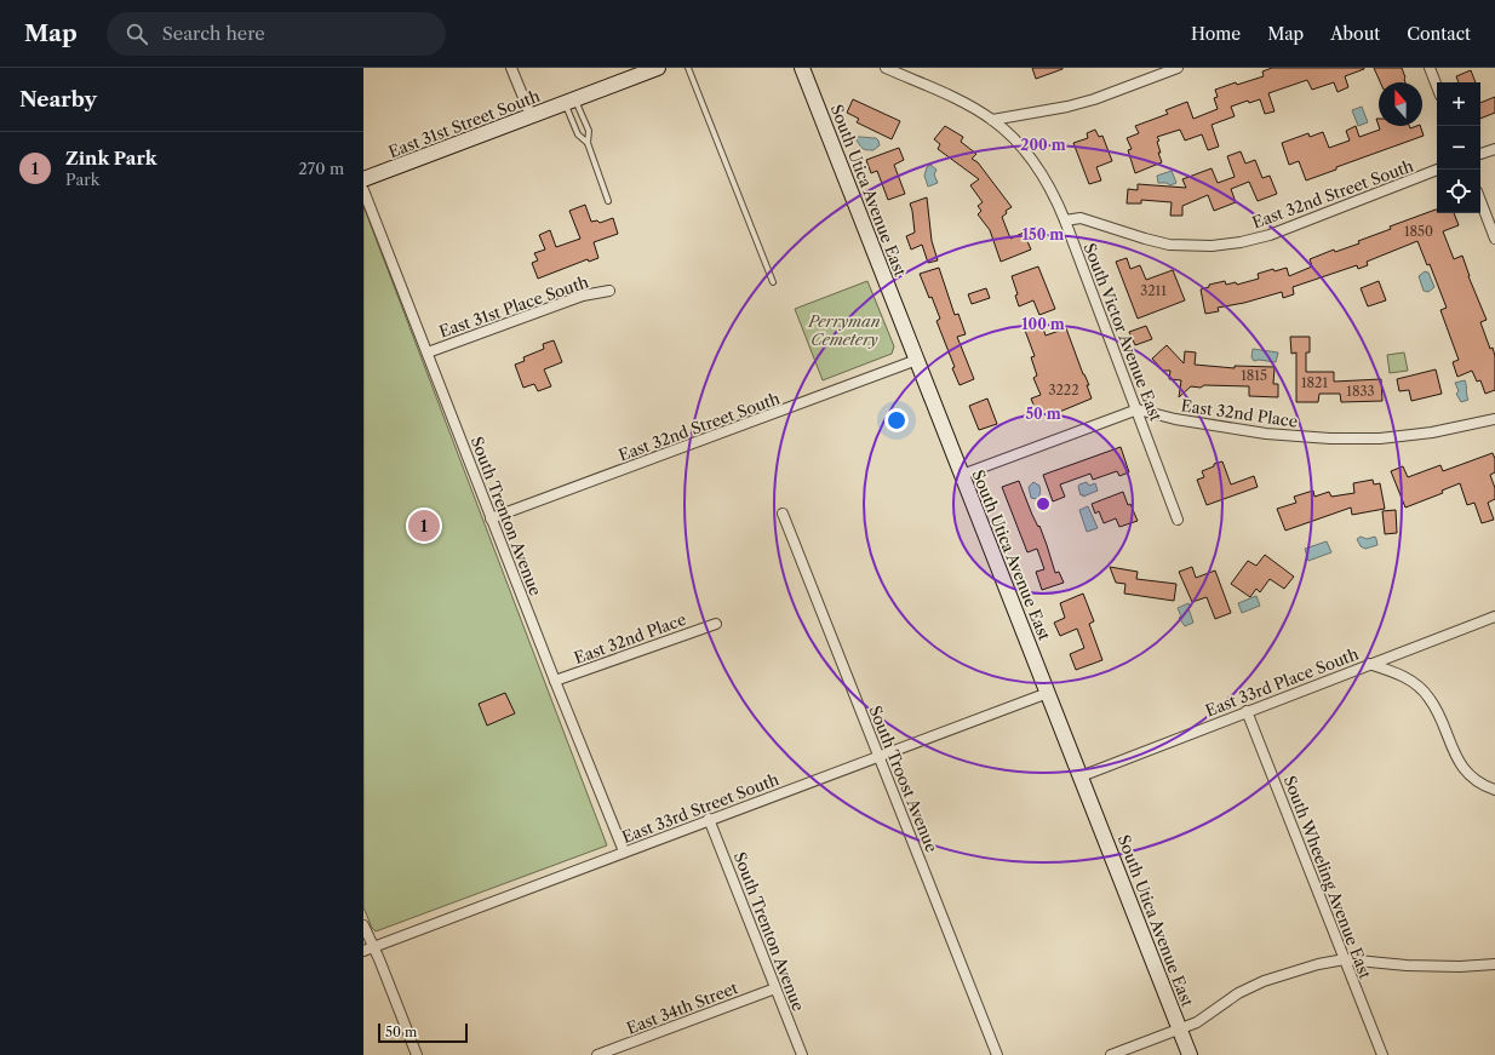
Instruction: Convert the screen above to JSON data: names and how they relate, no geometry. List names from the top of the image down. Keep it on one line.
{"streets":{"street":["East 31st Street South","South Utica Avenue East","East 32nd Street South","East 31st Place South","South Victor Avenue East","East 32nd Place","South Trenton Avenue","East 33rd Place South","South Troost Avenue","East 33rd Street South","South Wheeling Avenue East","East 34th Street"]},"crossings":[["South Utica Avenue East","East 32nd Street South"],["South Utica Avenue East","East 33rd Place South"],["South Utica Avenue East","East 33rd Street South"],["East 32nd Street South","South Victor Avenue East"],["East 32nd Street South","South Trenton Avenue"],["East 31st Place South","South Trenton Avenue"],["South Victor Avenue East","East 32nd Place"],["East 32nd Place","South Trenton Avenue"],["South Trenton Avenue","East 33rd Street South"],["South Trenton Avenue","East 34th Street"],["East 33rd Place South","South Wheeling Avenue East"],["South Troost Avenue","East 33rd Street South"]],"parks":["Perryman Cemetery"],"house_numbers":["1850","3211","1815","1821","3222","1833"],"scale_bar":"50 m","north":"top","page":{"header":"Map","search":"Search here","nav":["Home","Map","About","Contact"],"heading":"Nearby","map_buttons":["+","−"],"list":[{"mark":"1","name":"Zink Park","note":"Park","value":"270 m"}],"pins":"1","scale":"50 m"},"rings":["200 m","150 m","100 m","50 m"]}
